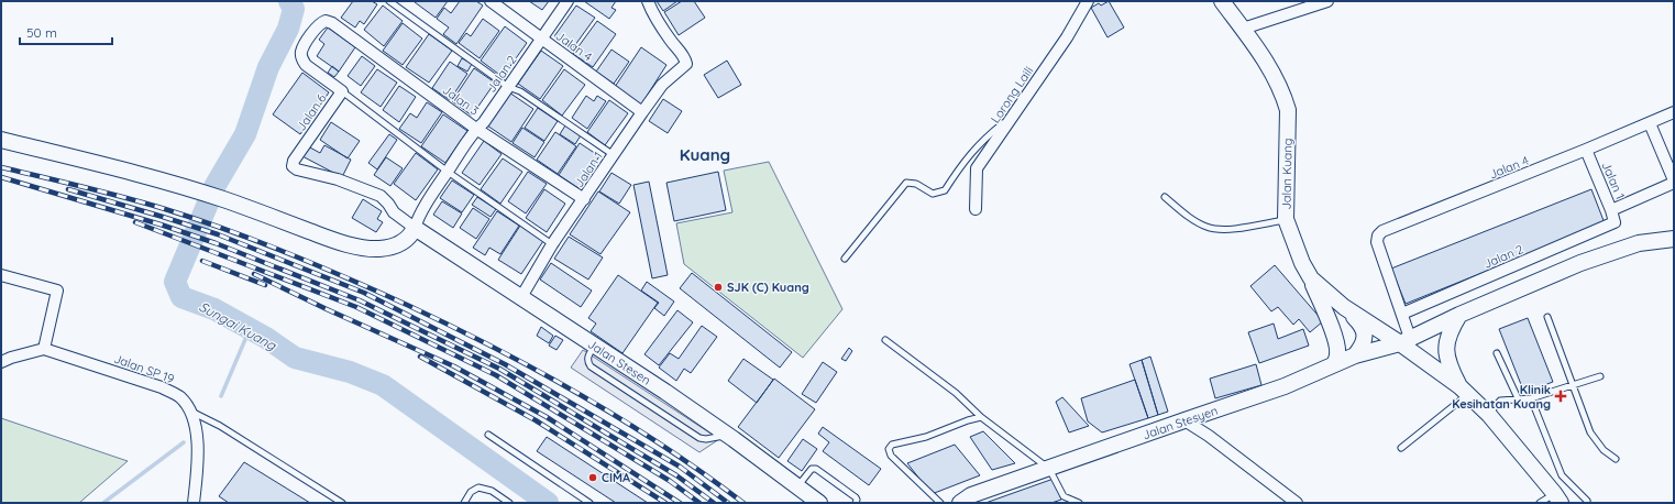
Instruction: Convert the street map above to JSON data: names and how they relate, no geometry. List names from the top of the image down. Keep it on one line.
{"streets":{"main road":["Jalan Kuang","Jalan Stesen","Jalan Stesyen"],"street":["Jalan 4","Jalan 2","Lorong Laili","Jalan 3","Jalan 6","Jalan 1","Jalan SP 19"]},"crossings":[["Jalan 4","Jalan 2"],["Jalan 4","Jalan 1"],["Jalan 2","Jalan 3"],["Jalan 2","Jalan 6"],["Jalan 2","Jalan 1"],["Jalan 2","Jalan Stesen"],["Jalan 3","Jalan 6"],["Jalan 3","Jalan 1"],["Jalan 6","Jalan Stesen"],["Jalan 1","Jalan Stesen"],["Jalan Kuang","Jalan Stesyen"]],"districts":["Kuang"],"water":["Sungai Kuang"],"places":{"other":["SJK (C) Kuang","CIMA"],"health":["Klinik Kesihatan Kuang"]},"scale_bar":"50 m"}
